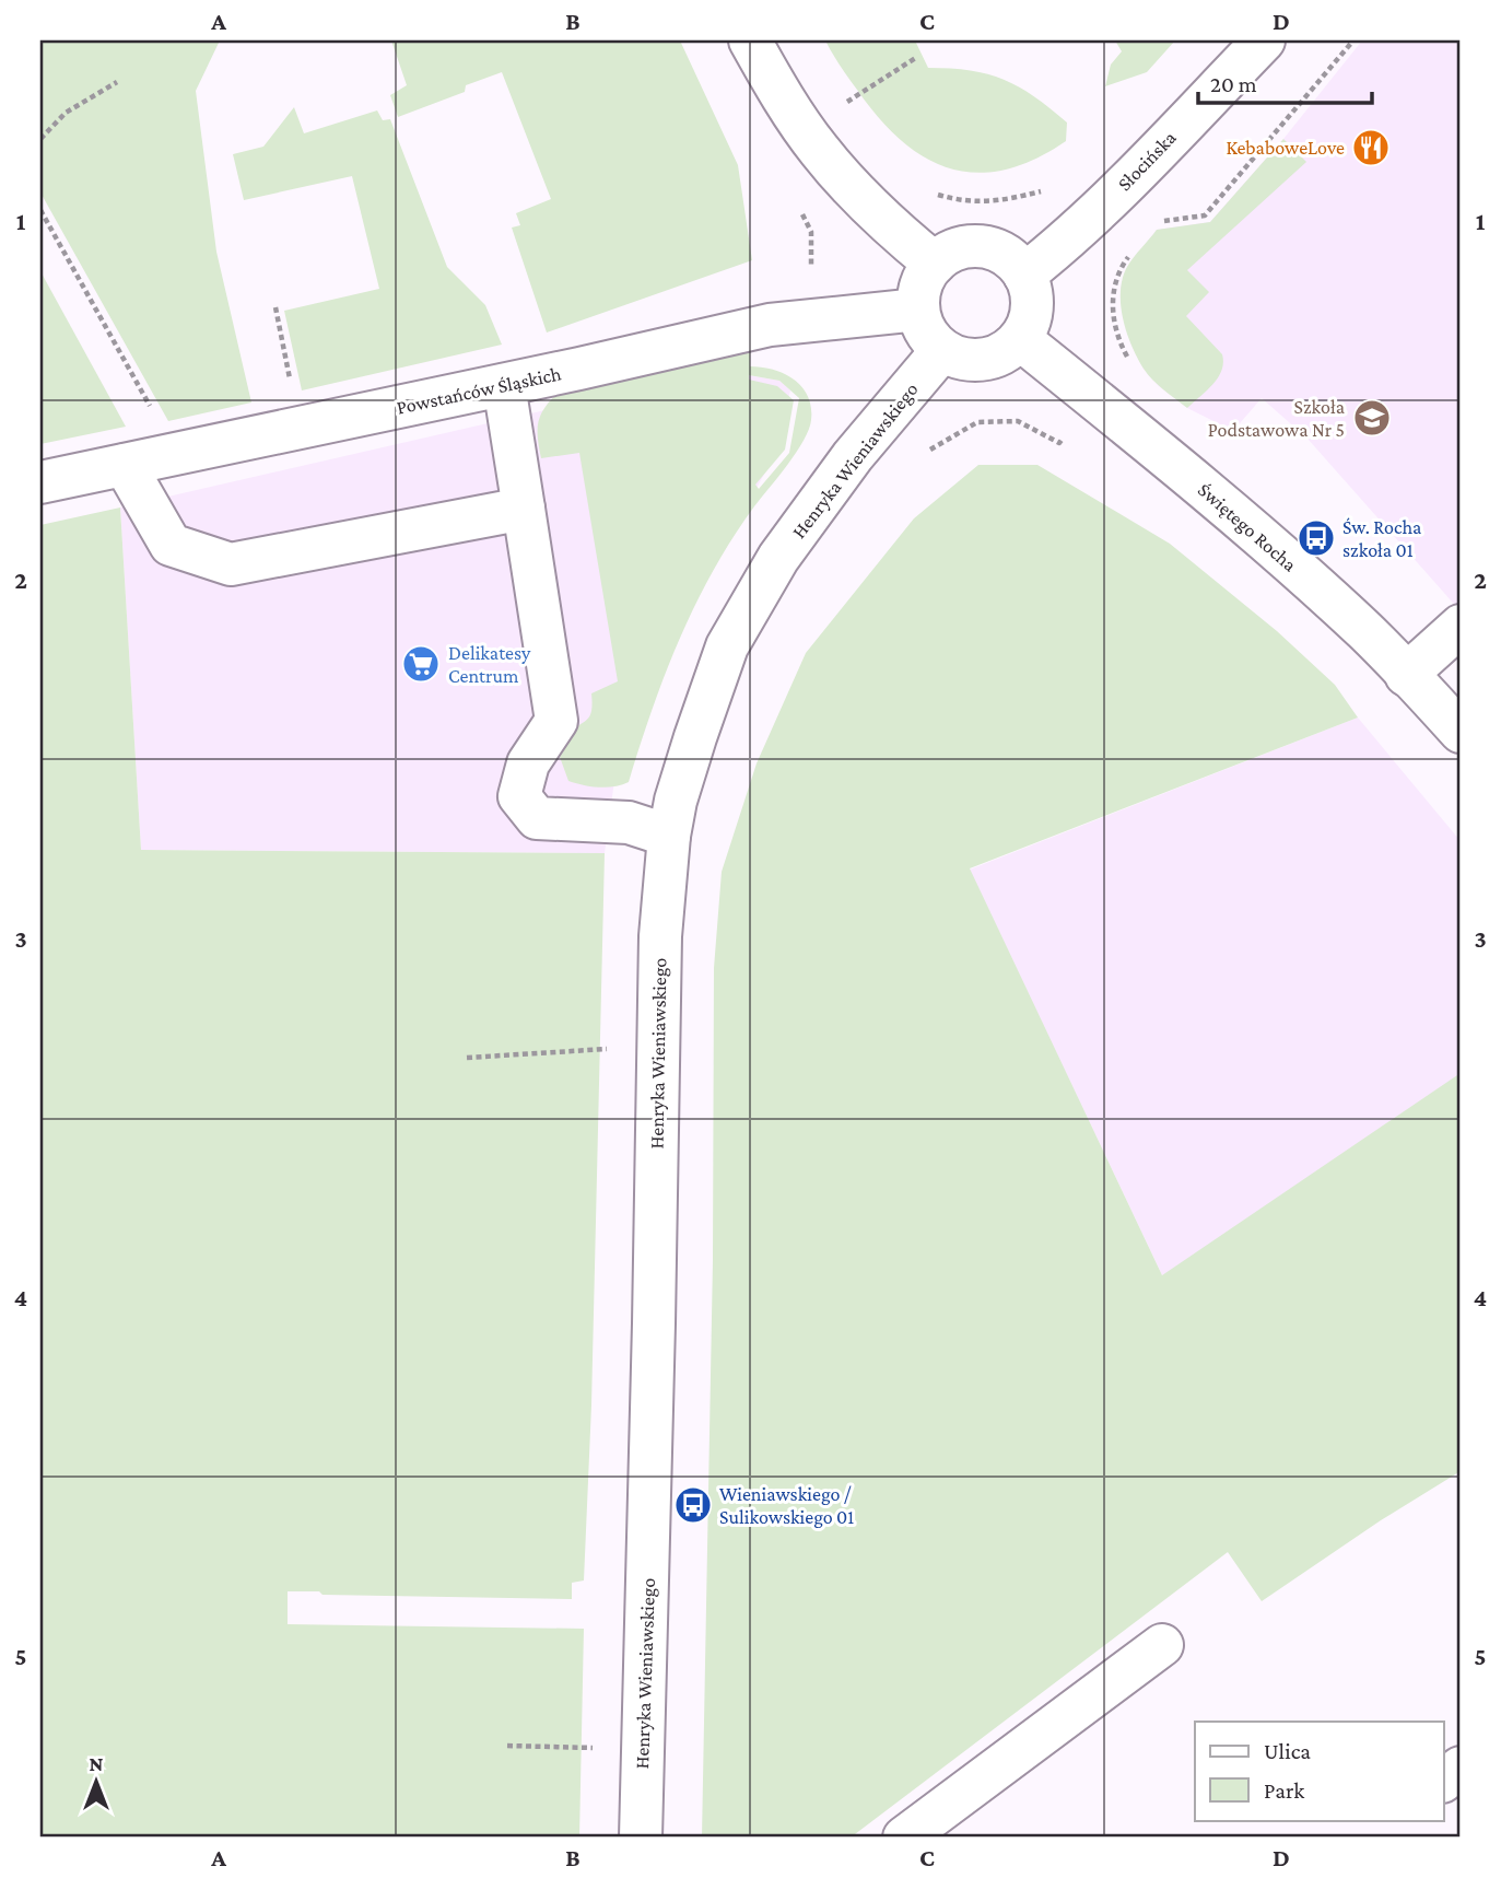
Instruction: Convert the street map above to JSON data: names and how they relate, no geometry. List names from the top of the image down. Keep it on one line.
{"streets":{"street":["Słocińska","Powstańców Śląskich","Henryka Wieniawskiego","Świętego Rocha"]},"crossings":[["Słocińska","Powstańców Śląskich"],["Słocińska","Henryka Wieniawskiego"],["Słocińska","Świętego Rocha"],["Powstańców Śląskich","Henryka Wieniawskiego"],["Powstańców Śląskich","Świętego Rocha"],["Henryka Wieniawskiego","Świętego Rocha"]],"places":{"restaurant":["KebaboweLove"],"school or university":["Szkoła Podstawowa Nr 5"],"bus stop":["Św. Rocha szkoła 01","Wieniawskiego / Sulikowskiego 01"],"supermarket":["Delikatesy Centrum"]},"legend":["Ulica","Park"],"scale_bar":"20 m","north":"top","grid":{"columns":["A","B","C","D"],"rows":["1","2","3","4","5"]}}
